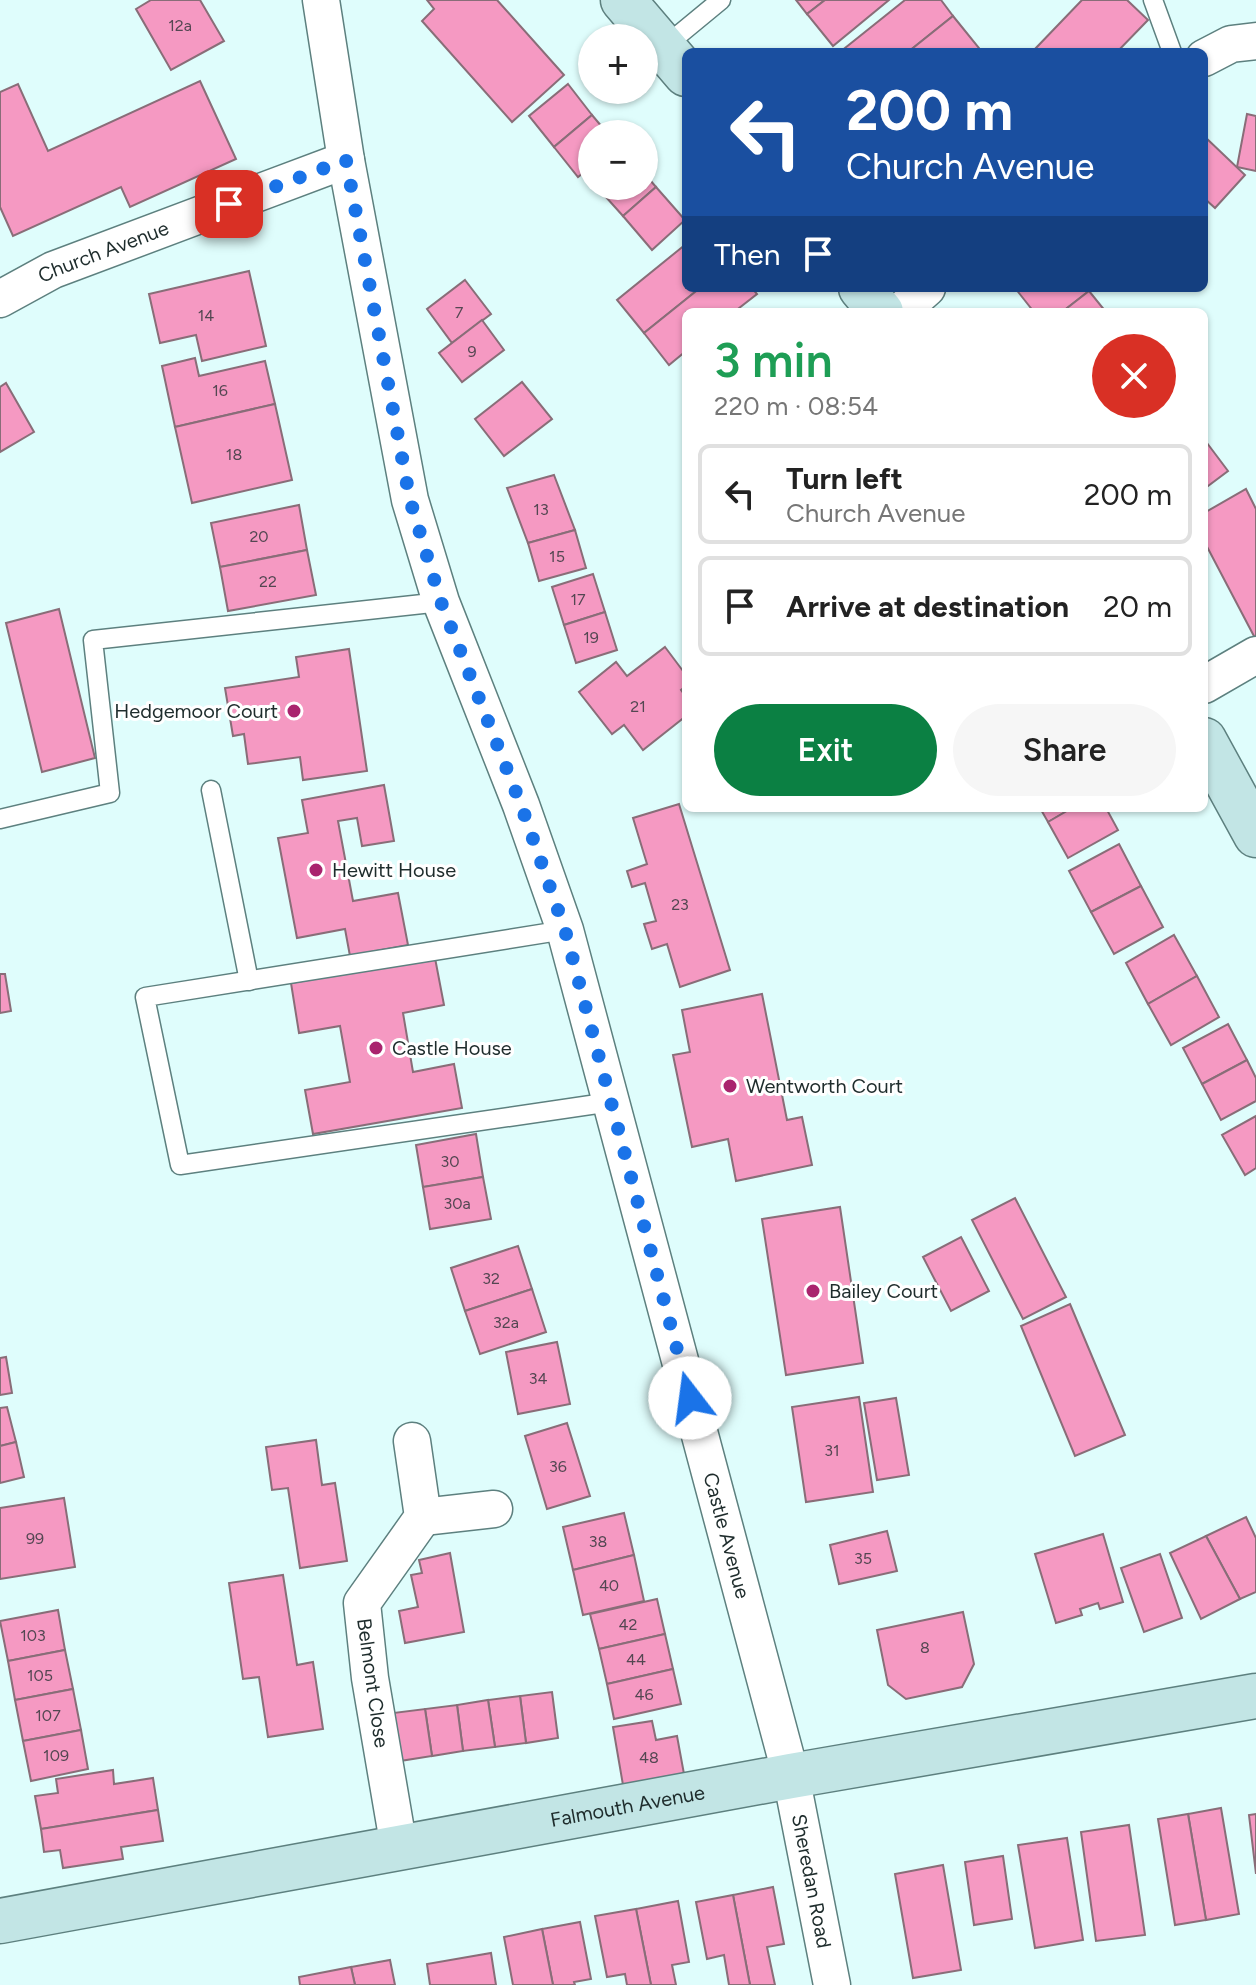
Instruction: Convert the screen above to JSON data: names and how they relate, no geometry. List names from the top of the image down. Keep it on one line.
{"streets":{"street":["Church Avenue","Castle Avenue","Belmont Close","Falmouth Avenue","Sheredan Road"]},"crossings":[["Church Avenue","Castle Avenue"],["Castle Avenue","Falmouth Avenue"],["Castle Avenue","Sheredan Road"],["Belmont Close","Falmouth Avenue"],["Falmouth Avenue","Sheredan Road"]],"places":["Hedgemoor Court","Hewitt House","Castle House","Wentworth Court","Bailey Court"],"house_numbers":["12a","7","14","9","16","18","13","20","15","22","17","19","21","23","30","30a","32","32a","34","31","36","99","38","35","40","42","103","8","44","105","46","107","109","48"],"page":{"map_buttons":["+","−"],"turn":["200 m","Church Avenue"],"then":"Then","heading":["3 min","220 m · 08:54"],"list":[{"name":"Turn left","note":"Church Avenue","value":"200 m"},{"name":"Arrive at destination","value":"20 m"}],"buttons":["Exit","Share"]}}
